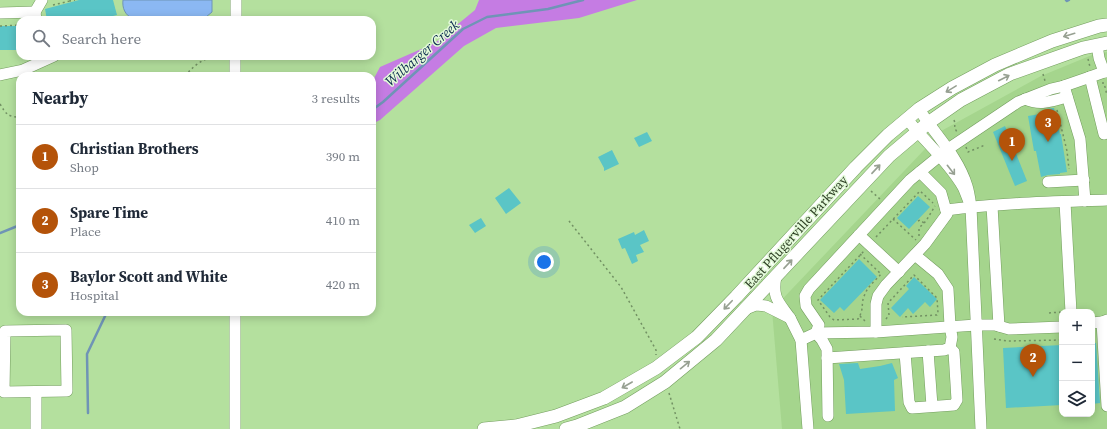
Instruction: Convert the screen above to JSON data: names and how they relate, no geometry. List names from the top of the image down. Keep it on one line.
{"streets":{"main road":["East Pflugerville Parkway"]},"water":["Wilbarger Creek"],"page":{"search":"Search here","heading":["Nearby","3 results"],"pins":["3","1","2"],"list":[{"mark":"1","name":"Christian Brothers","note":"Shop","value":"390 m"},{"mark":"2","name":"Spare Time","note":"Place","value":"410 m"},{"mark":"3","name":"Baylor Scott and White","note":"Hospital","value":"420 m"}],"map_buttons":["+","−"]}}
